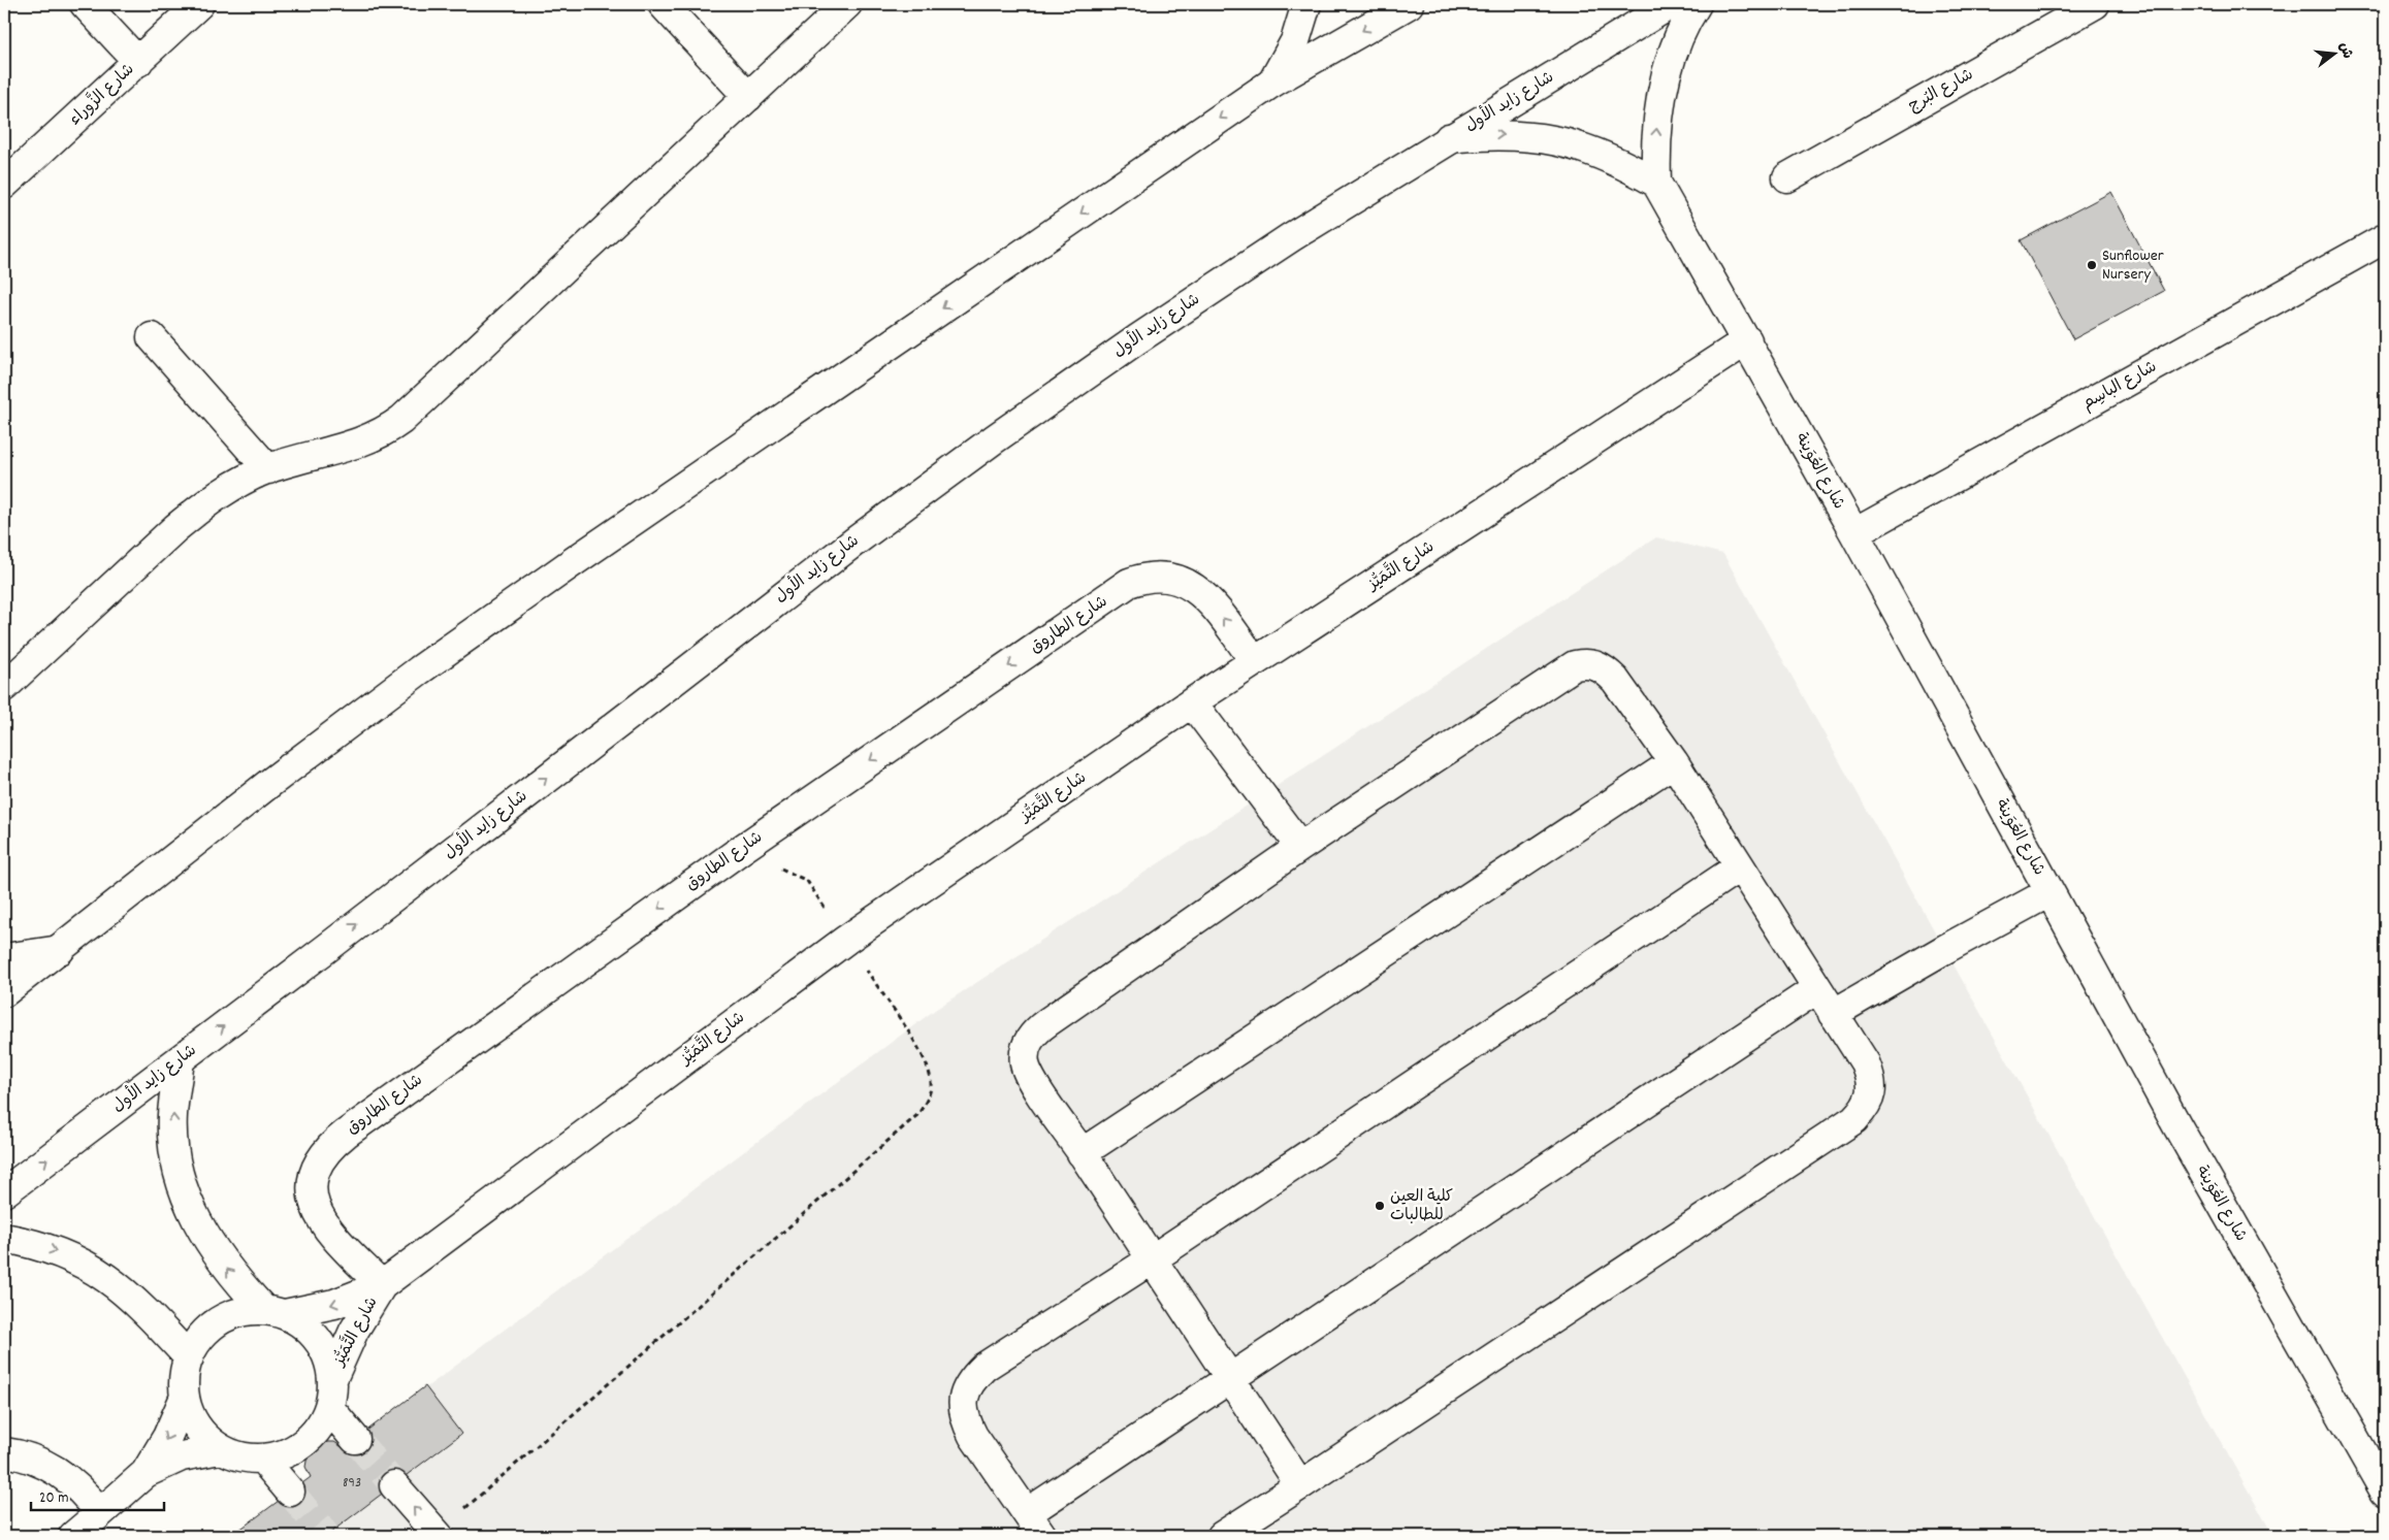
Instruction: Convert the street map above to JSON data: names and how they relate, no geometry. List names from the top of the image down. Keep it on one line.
{"streets":{"main road":["شارع البُرج","شارع الزَّوراء","شارع زايد الأول","شارع الباسِم","شارع العُوَينة","شارع التَّمَيُّز","شارع الطاروق"]},"crossings":[["شارع زايد الأول","شارع العُوَينة"],["شارع الباسِم","شارع العُوَينة"],["شارع العُوَينة","شارع التَّمَيُّز"],["شارع التَّمَيُّز","شارع الطاروق"]],"one_way":["شارع الطاروق"],"places":["Sunflower Nursery","كلية العين للطالبات"],"house_numbers":["893"],"scale_bar":"20 m","north":"right"}
